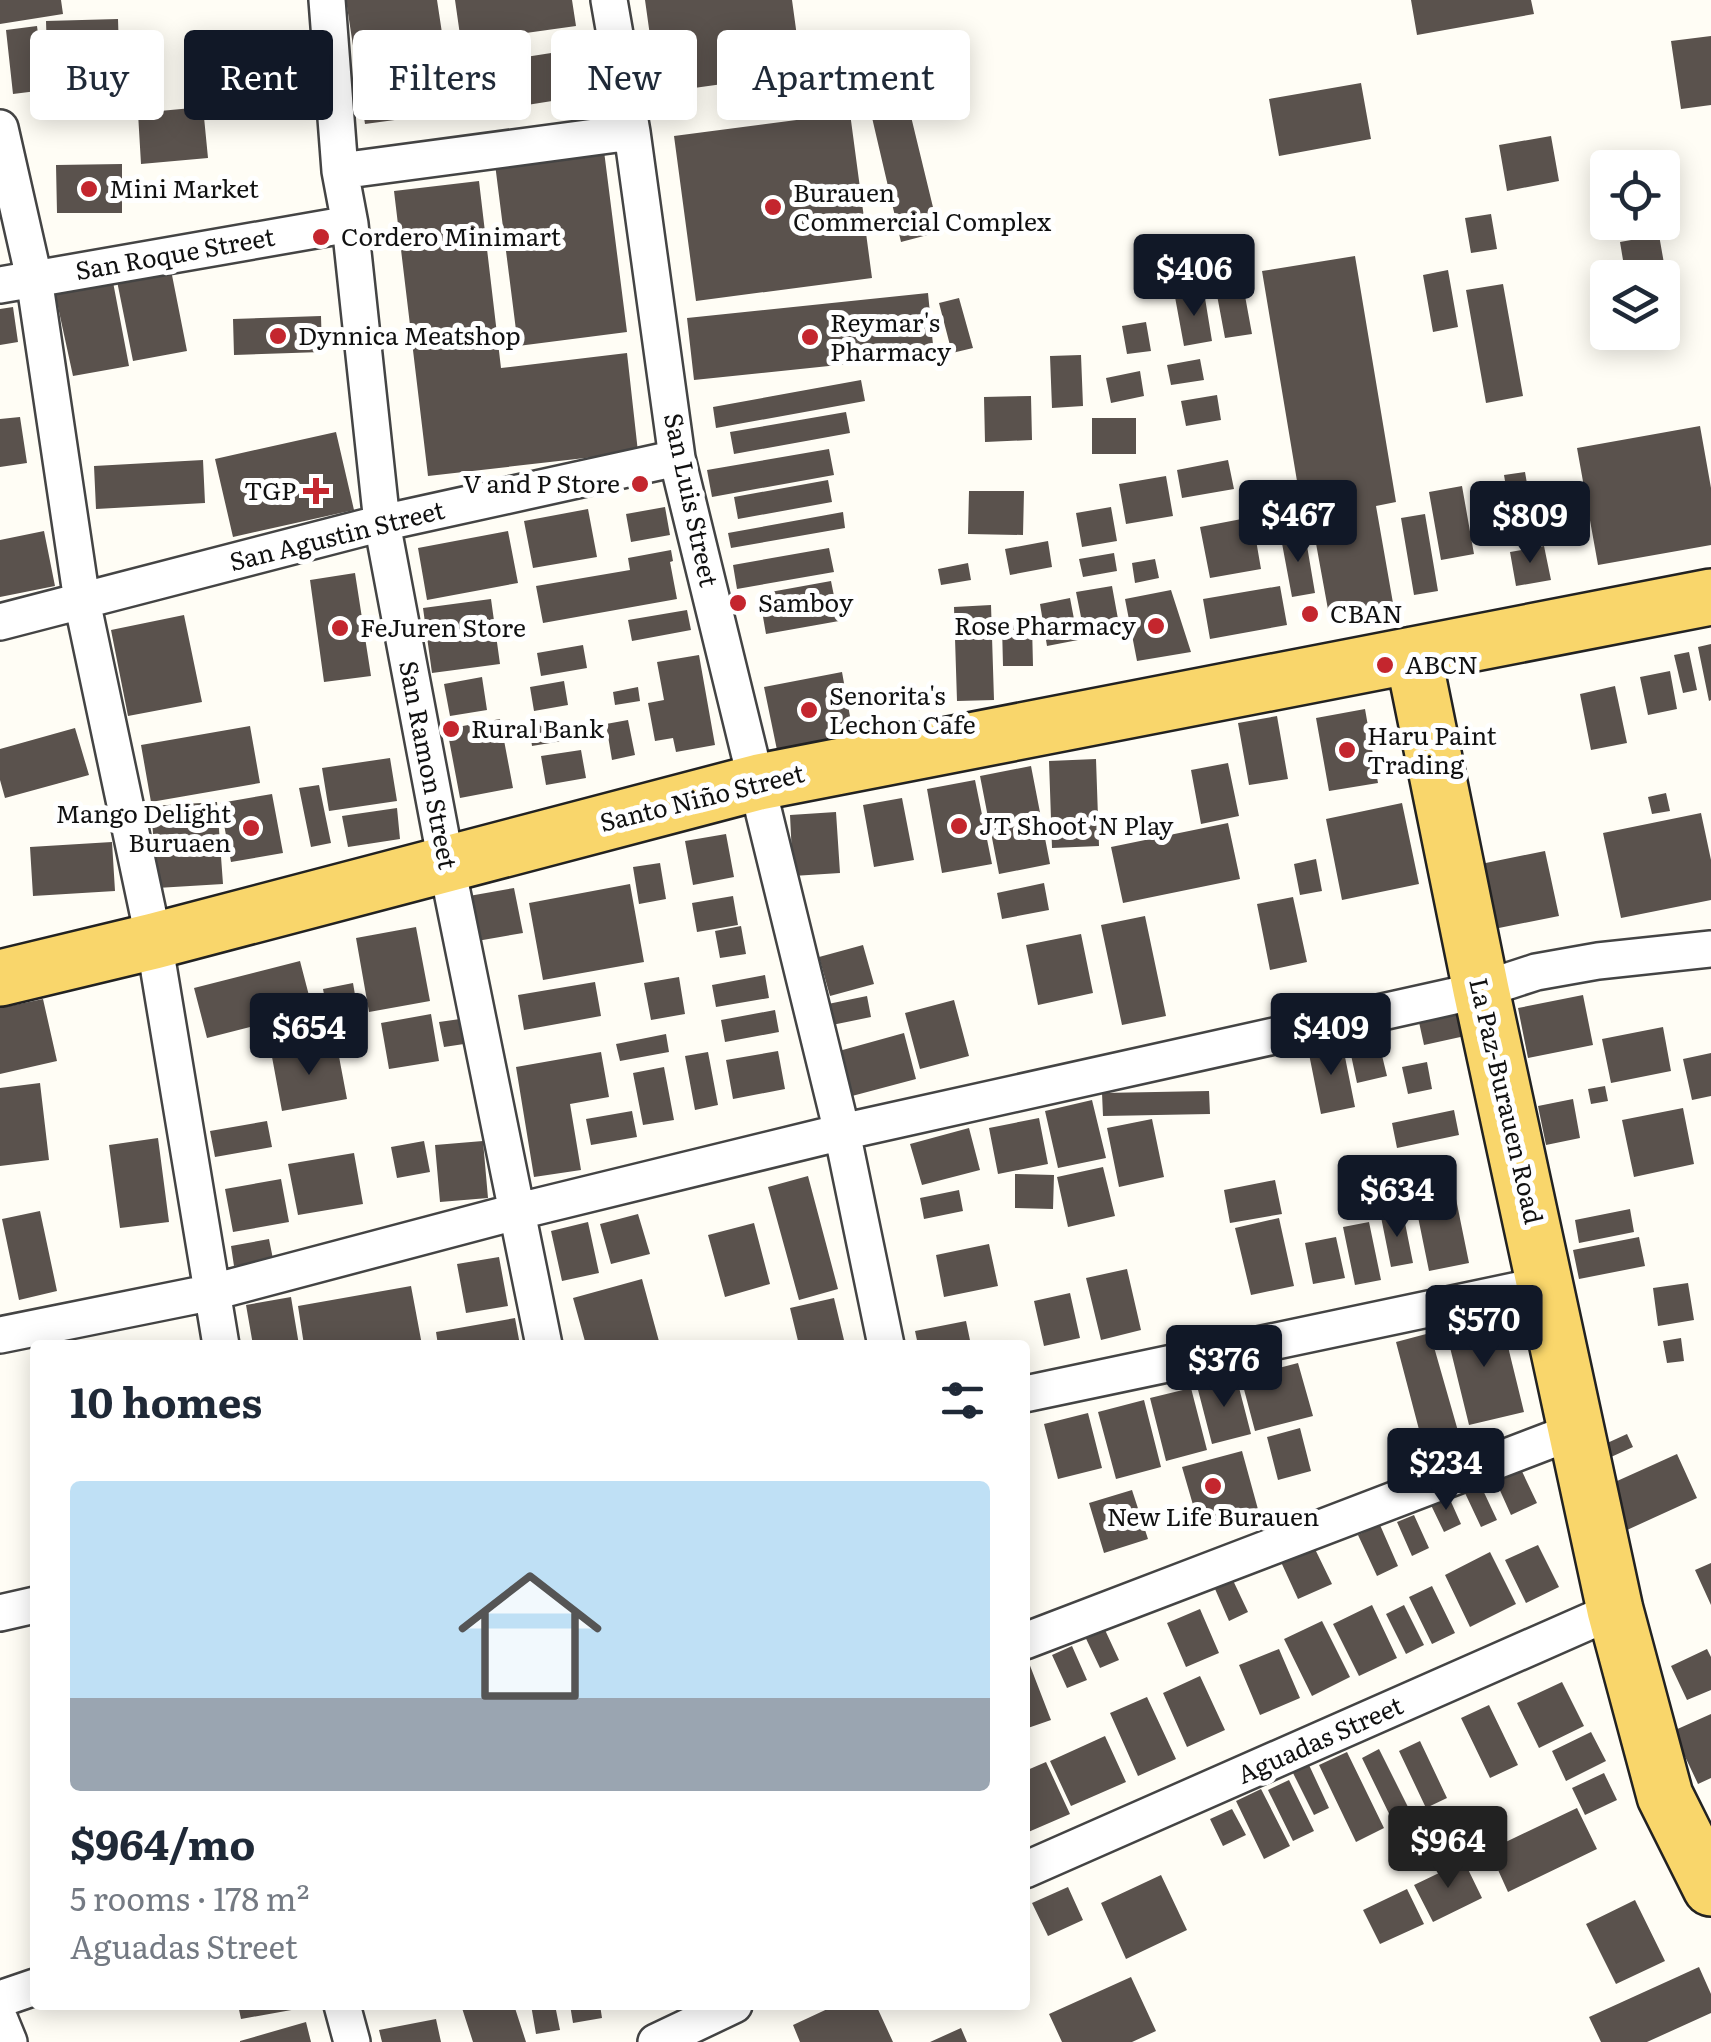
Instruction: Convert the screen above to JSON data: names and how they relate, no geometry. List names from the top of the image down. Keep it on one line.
{"streets":{"main road":["Santo Niño Street","La Paz-Burauen Road"],"street":["San Roque Street","San Luis Street","San Agustin Street","San Ramon Street","Aguadas Street"]},"crossings":[["San Roque Street","San Ramon Street"],["San Luis Street","San Agustin Street"],["San Luis Street","Santo Niño Street"],["San Agustin Street","San Ramon Street"],["San Ramon Street","Santo Niño Street"],["Santo Niño Street","La Paz-Burauen Road"],["La Paz-Burauen Road","Aguadas Street"]],"places":{"other":["Mini Market","Burauen Commercial Complex","Cordero Minimart","Dynnica Meatshop","Reymar's Pharmacy","V and P Store","Samboy","CBAN","Rose Pharmacy","FeJuren Store","ABCN","Senorita's Lechon Cafe","Rural Bank","Haru Paint Trading","JT Shoot 'N Play","Mango Delight Buruaen","New Life Burauen"],"health":["TGP"]},"page":{"chip":["Buy","Rent","Filters","New","Apartment"],"price":["$406","$467","$809","$654","$409","$634","$570","$376","$234","$964"],"heading":"10 homes","list":[{"name":"$964/mo","note":"5 rooms · 178 m² · Aguadas Street"}]}}
